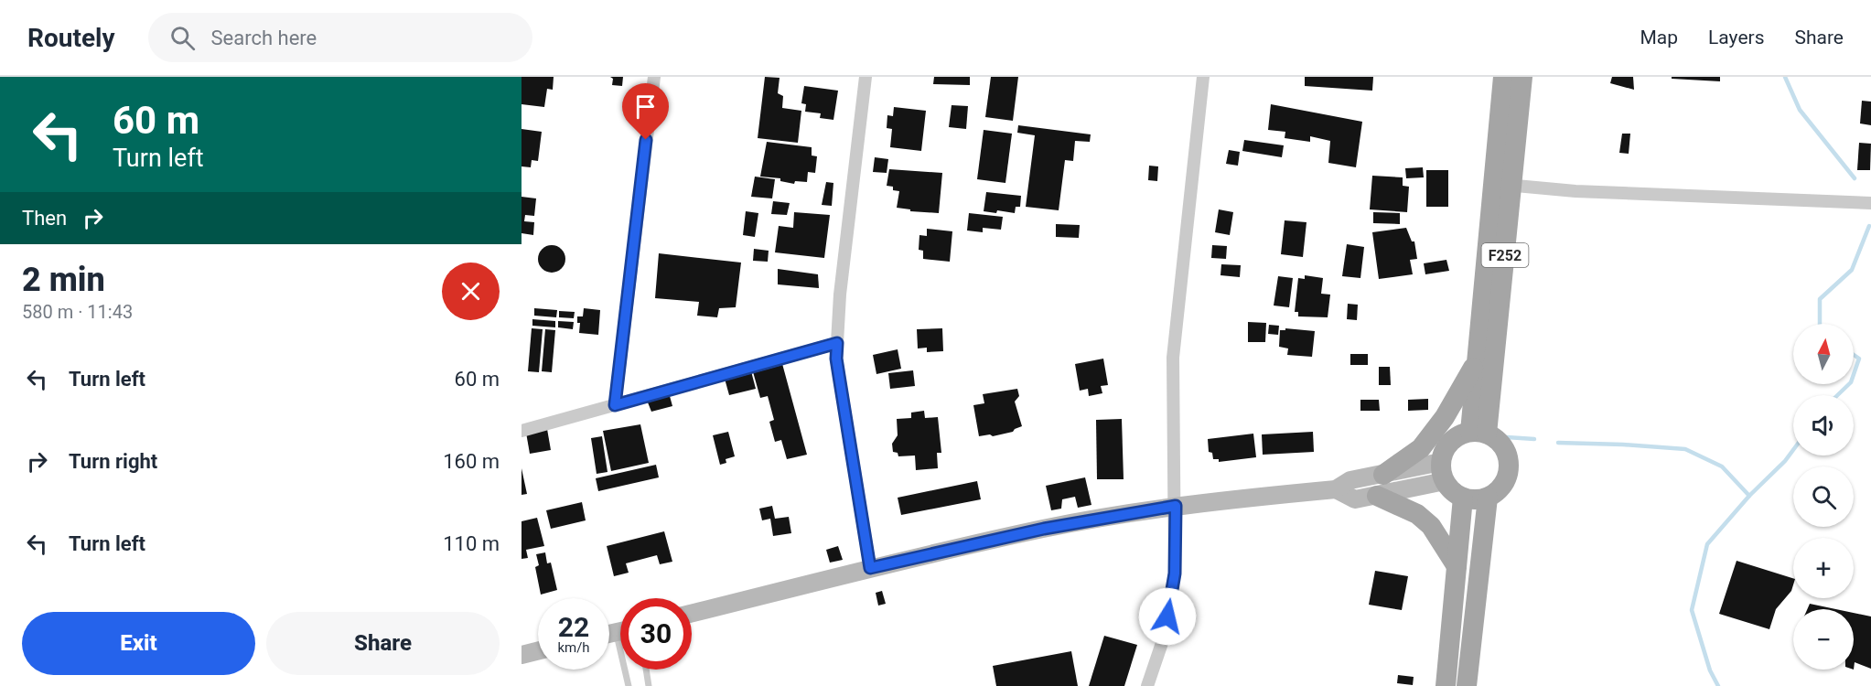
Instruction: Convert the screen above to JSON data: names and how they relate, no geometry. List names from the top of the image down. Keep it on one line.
{"streets":{"main road":["F252"]},"north":"top","page":{"header":"Routely","search":"Search here","nav":["Map","Layers","Share"],"turn":["60 m","Turn left"],"then":"Then","heading":["2 min","580 m · 11:43"],"map_buttons":["+","−"],"list":[{"name":"Turn left","value":"60 m"},{"name":"Turn right","value":"160 m"},{"name":"Turn left","value":"110 m"}],"speed":"22 km/h","limit":"30","buttons":["Exit","Share"]}}
